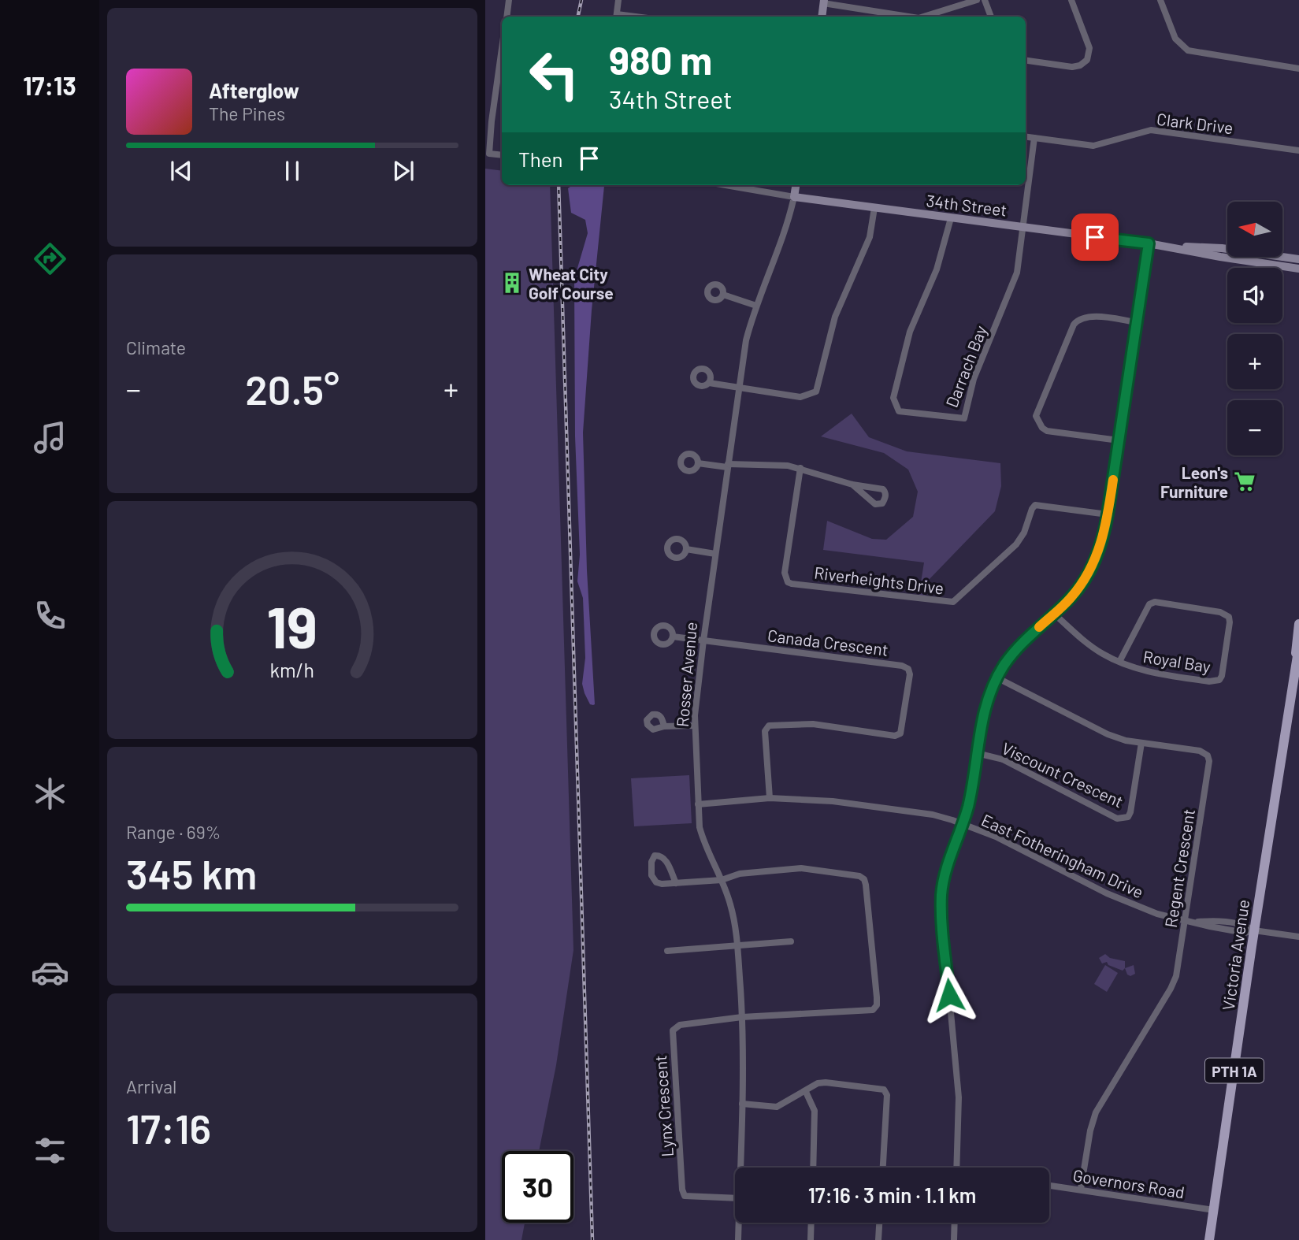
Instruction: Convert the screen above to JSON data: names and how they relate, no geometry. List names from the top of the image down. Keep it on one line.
{"streets":{"main road":["Victoria Avenue","PTH 1A"],"street":["Clark Drive","34th Street","Darrach Bay","Riverheights Drive","Canada Crescent","Royal Bay","Rosser Avenue","Viscount Crescent","East Fotheringham Drive","Regent Crescent","Lynx Crescent","Governors Road"]},"crossings":[["34th Street","Darrach Bay"],["34th Street","Rosser Avenue"],["Canada Crescent","Rosser Avenue"],["Canada Crescent","East Fotheringham Drive"],["Rosser Avenue","East Fotheringham Drive"],["Rosser Avenue","Lynx Crescent"],["Viscount Crescent","Regent Crescent"],["East Fotheringham Drive","Regent Crescent"],["East Fotheringham Drive","Victoria Avenue"],["Regent Crescent","Governors Road"],["Victoria Avenue","Governors Road"]],"places":{"building":["Wheat City Golf Course"],"supermarket":["Leon's Furniture"]},"north":"left","page":{"tabs":"17:13","turn":["980 m","34th Street"],"song":["Afterglow","The Pines"],"then":"Then","map_buttons":["+","−"],"tile":["Climate",["Range · 69%","345 km"],["Arrival","17:16"]],"heat":["−","20.5°","+"],"limit":"30","trip":"17:16 · 3 min · 1.1 km","gauge":["19","km/h"]}}
